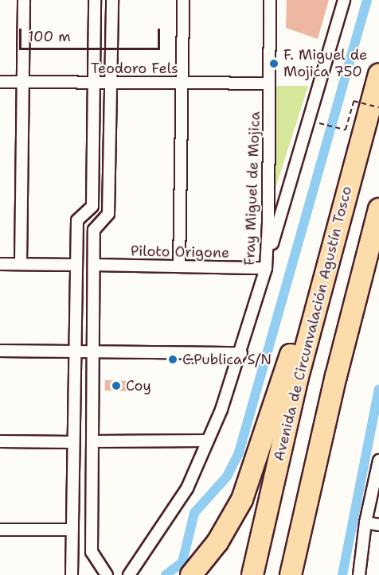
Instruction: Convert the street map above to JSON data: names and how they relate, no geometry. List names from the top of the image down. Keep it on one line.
{"streets":{"highway":["Avenida de Circunvalación Agustín Tosco"],"street":["Teodoro Fels","Fray Miguel de Mojica","Piloto Origone"]},"crossings":[["Teodoro Fels","Fray Miguel de Mojica"],["Fray Miguel de Mojica","Piloto Origone"]],"places":["F. Miguel de Mojica 750","C.Publica S/N","Coy"],"scale_bar":"100 m"}
